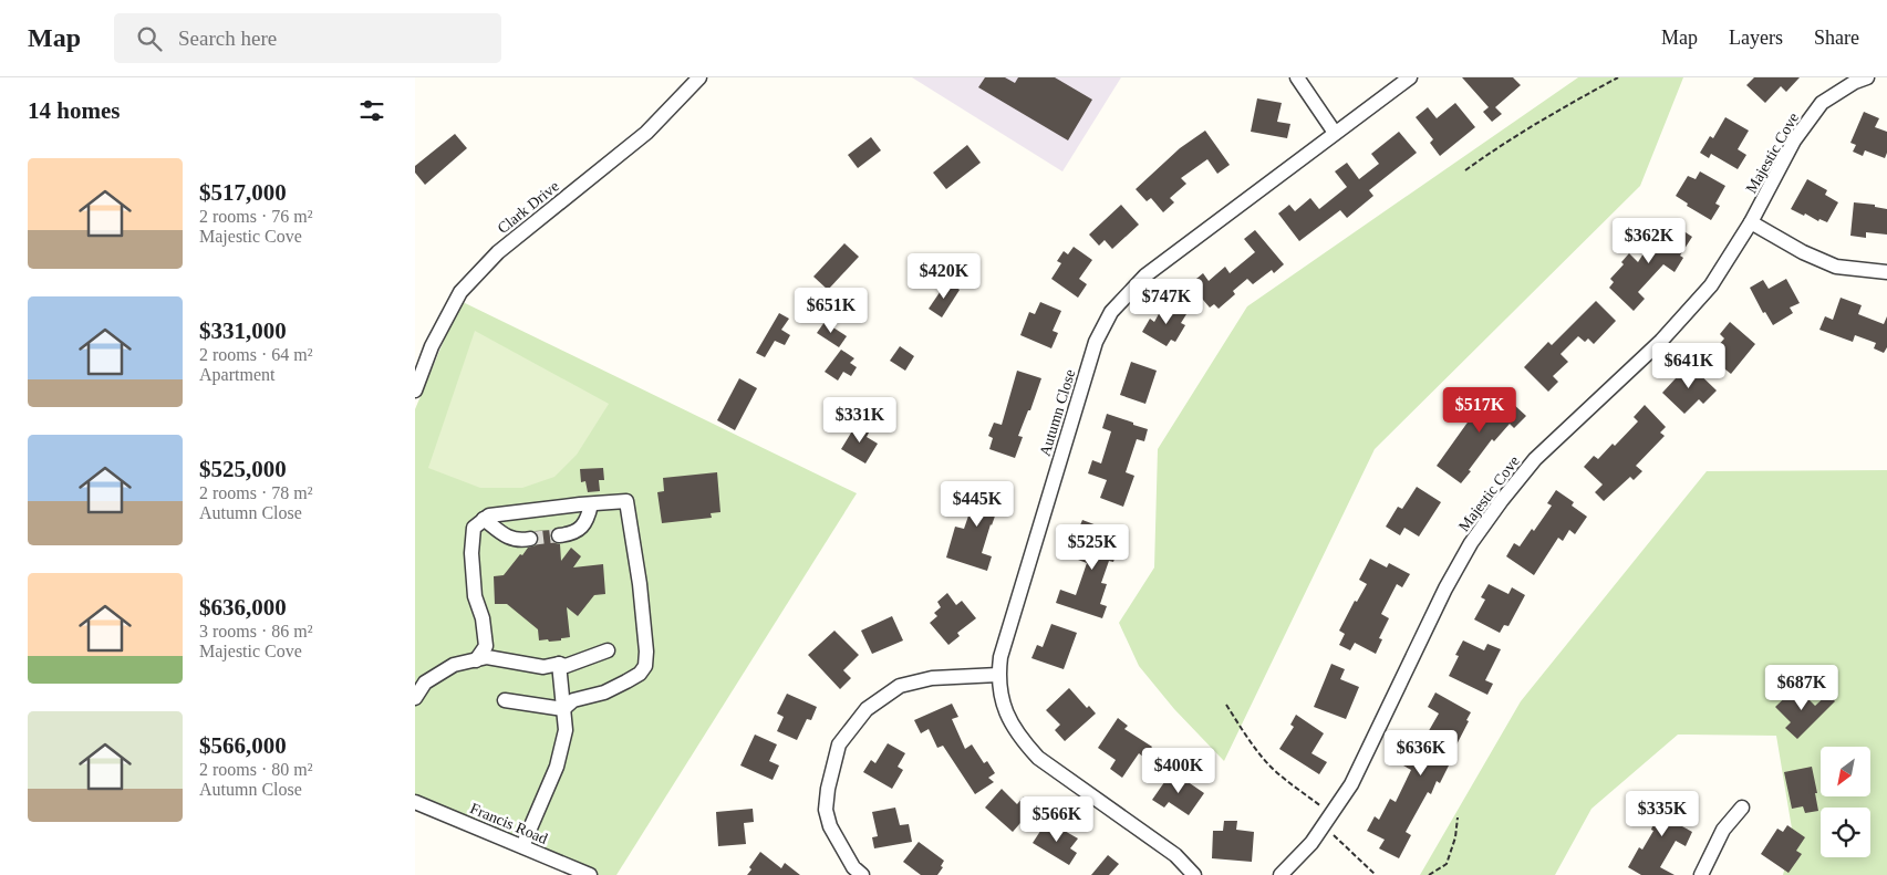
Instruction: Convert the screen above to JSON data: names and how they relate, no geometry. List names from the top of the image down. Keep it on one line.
{"streets":{"street":["Majestic Cove","Clark Drive","Autumn Close","Francis Road"]},"north":"bottom left","page":{"header":"Map","search":"Search here","nav":["Map","Layers","Share"],"heading":"14 homes","list":[{"name":"$517,000","note":"2 rooms · 76 m² · Majestic Cove"},{"name":"$331,000","note":"2 rooms · 64 m² · Apartment"},{"name":"$525,000","note":"2 rooms · 78 m² · Autumn Close"},{"name":"$636,000","note":"3 rooms · 86 m² · Majestic Cove"},{"name":"$566,000","note":"2 rooms · 80 m² · Autumn Close"}],"price":["$362K","$420K","$747K","$651K","$641K","$517K","$331K","$445K","$525K","$687K","$636K","$400K","$335K","$566K"]}}
